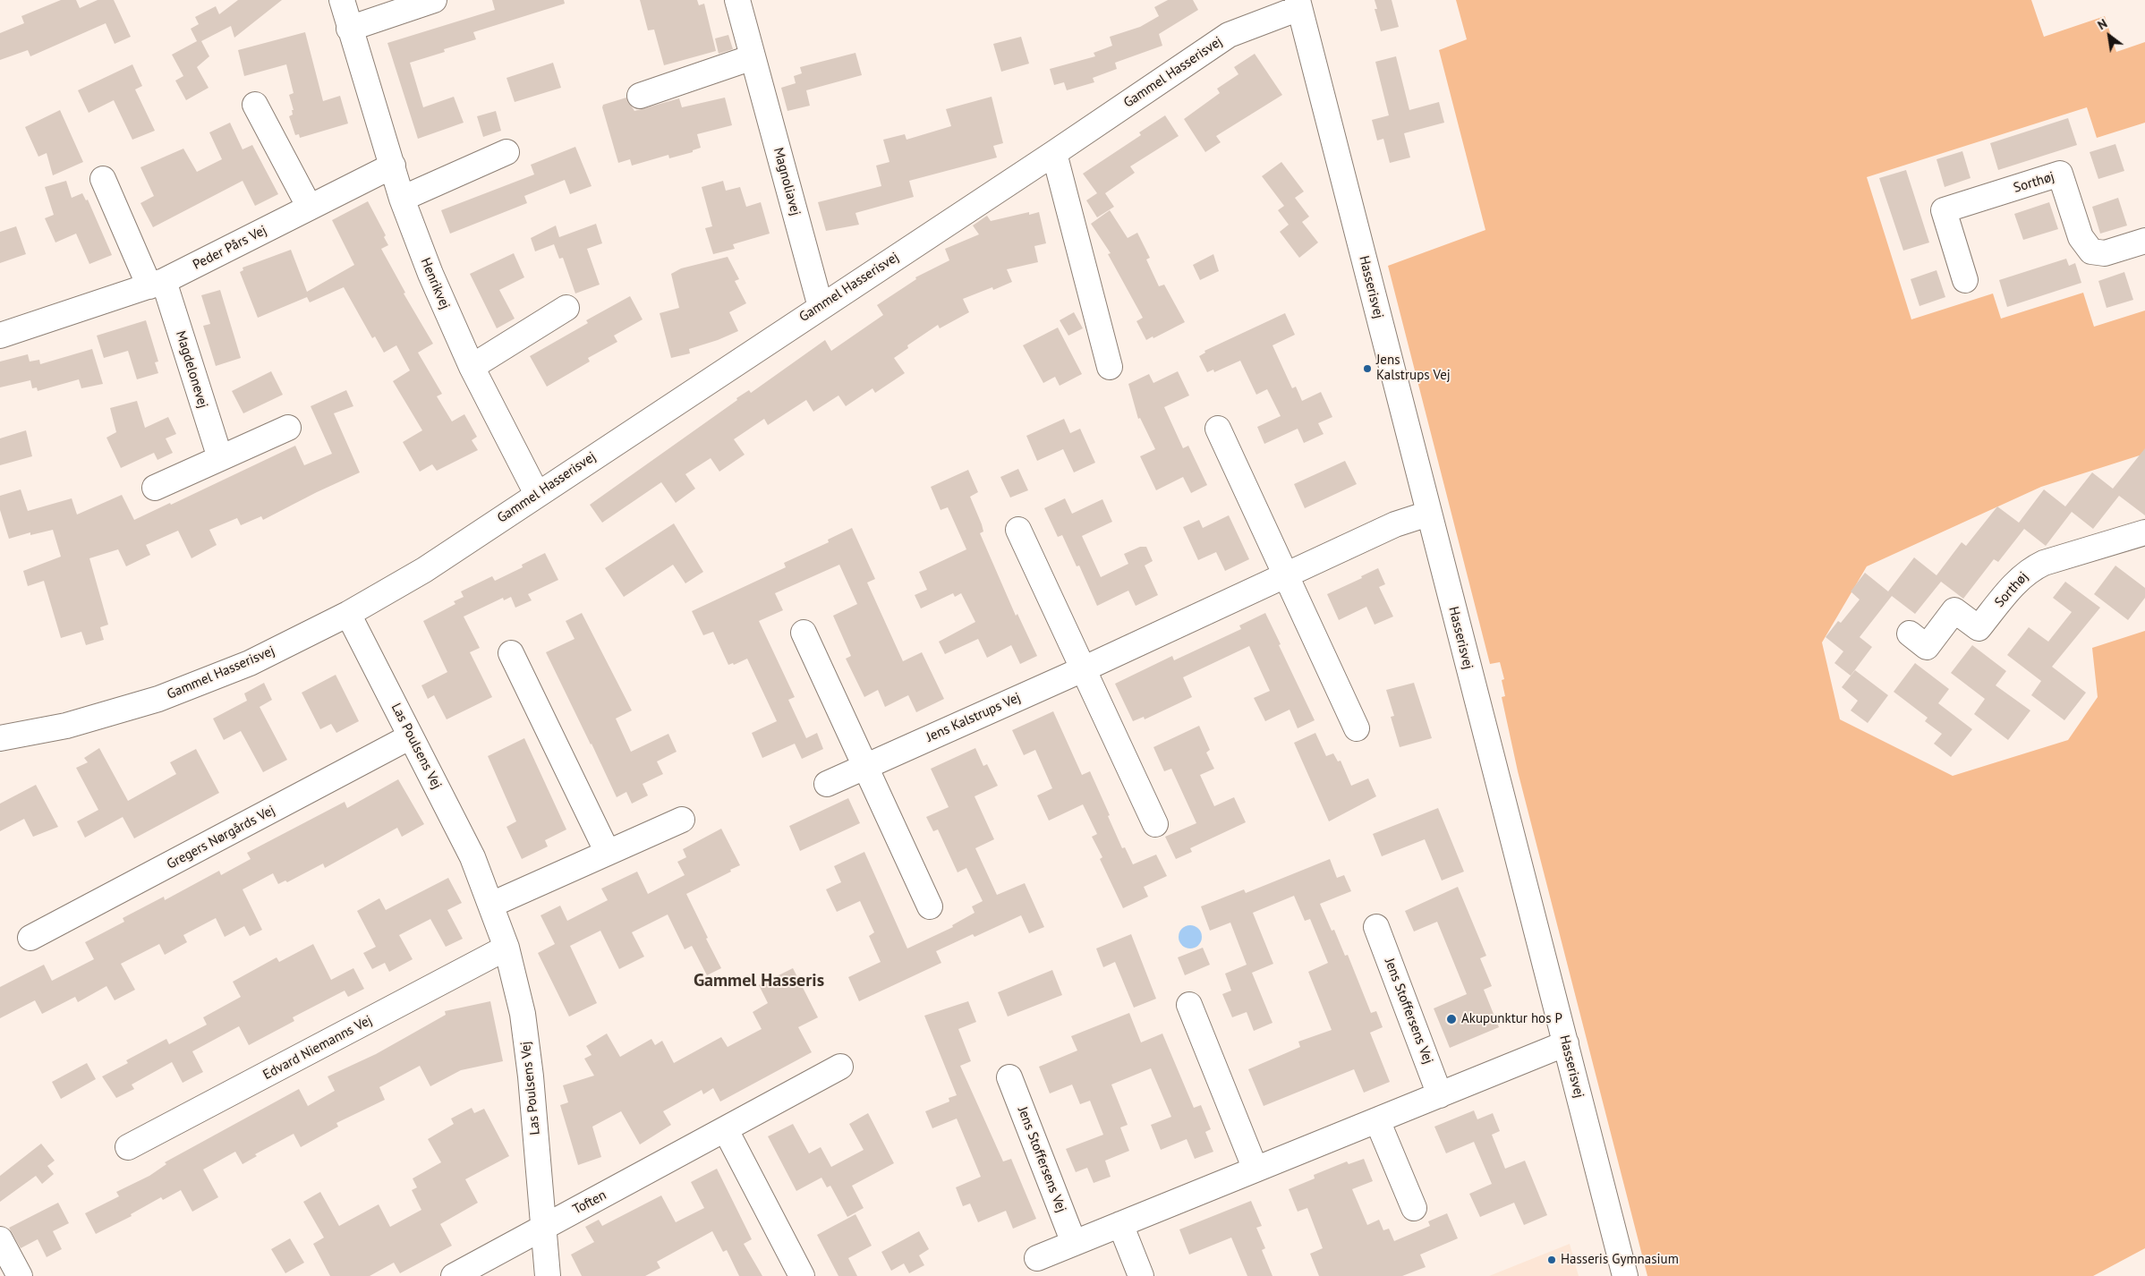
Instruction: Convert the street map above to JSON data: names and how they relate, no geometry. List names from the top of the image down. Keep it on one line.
{"streets":{"street":["Gammel Hasserisvej","Magnoliavej","Sorthøj","Peder Pårs Vej","Henrikvej","Hasserisvej","Magdelonevej","Jens Kalstrups Vej","Las Poulsens Vej","Gregers Nørgårds Vej","Jens Stoffersens Vej","Edvard Niemanns Vej","Toften"]},"crossings":[["Gammel Hasserisvej","Magnoliavej"],["Gammel Hasserisvej","Henrikvej"],["Gammel Hasserisvej","Hasserisvej"],["Gammel Hasserisvej","Las Poulsens Vej"],["Peder Pårs Vej","Henrikvej"],["Peder Pårs Vej","Magdelonevej"],["Hasserisvej","Jens Kalstrups Vej"],["Las Poulsens Vej","Gregers Nørgårds Vej"],["Las Poulsens Vej","Edvard Niemanns Vej"],["Las Poulsens Vej","Toften"]],"districts":["Gammel Hasseris"],"places":["Jens Kalstrups Vej","Akupunktur hos P","Hasseris Gymnasium"],"north":"top left"}
